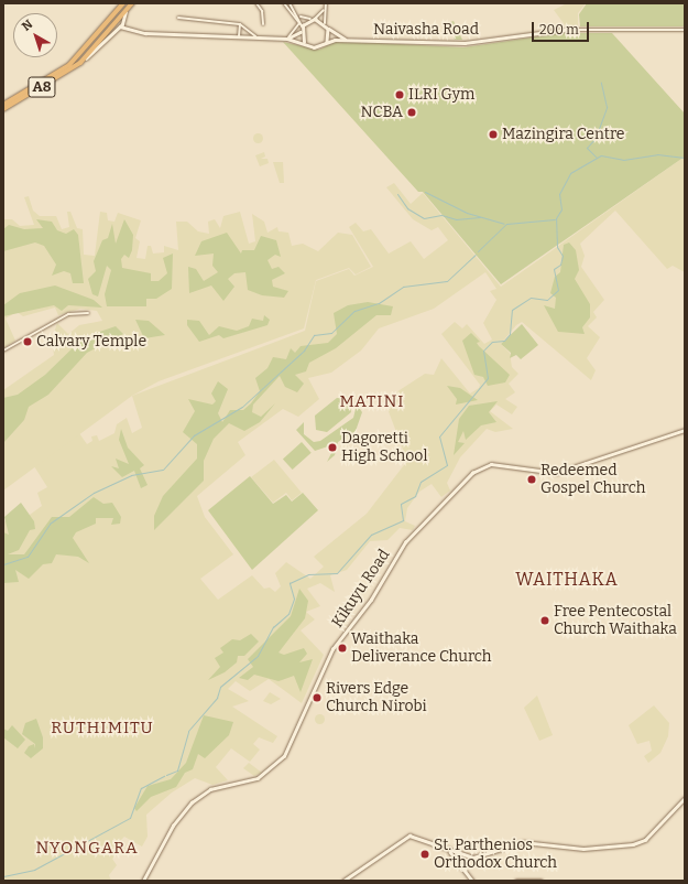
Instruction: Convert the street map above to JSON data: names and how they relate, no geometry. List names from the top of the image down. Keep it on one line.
{"streets":{"highway":["A8"],"main road":["Naivasha Road","Kikuyu Road"]},"districts":["MATINI","WAITHAKA","RUTHIMITU","NYONGARA"],"places":["ILRI Gym","NCBA","Mazingira Centre","Calvary Temple","Dagoretti High School","Redeemed Gospel Church","Free Pentecostal Church Waithaka","Waithaka Deliverance Church","Rivers Edge Church Nirobi","St. Parthenios Orthodox Church"],"scale_bar":"200 m","north":"top left"}
